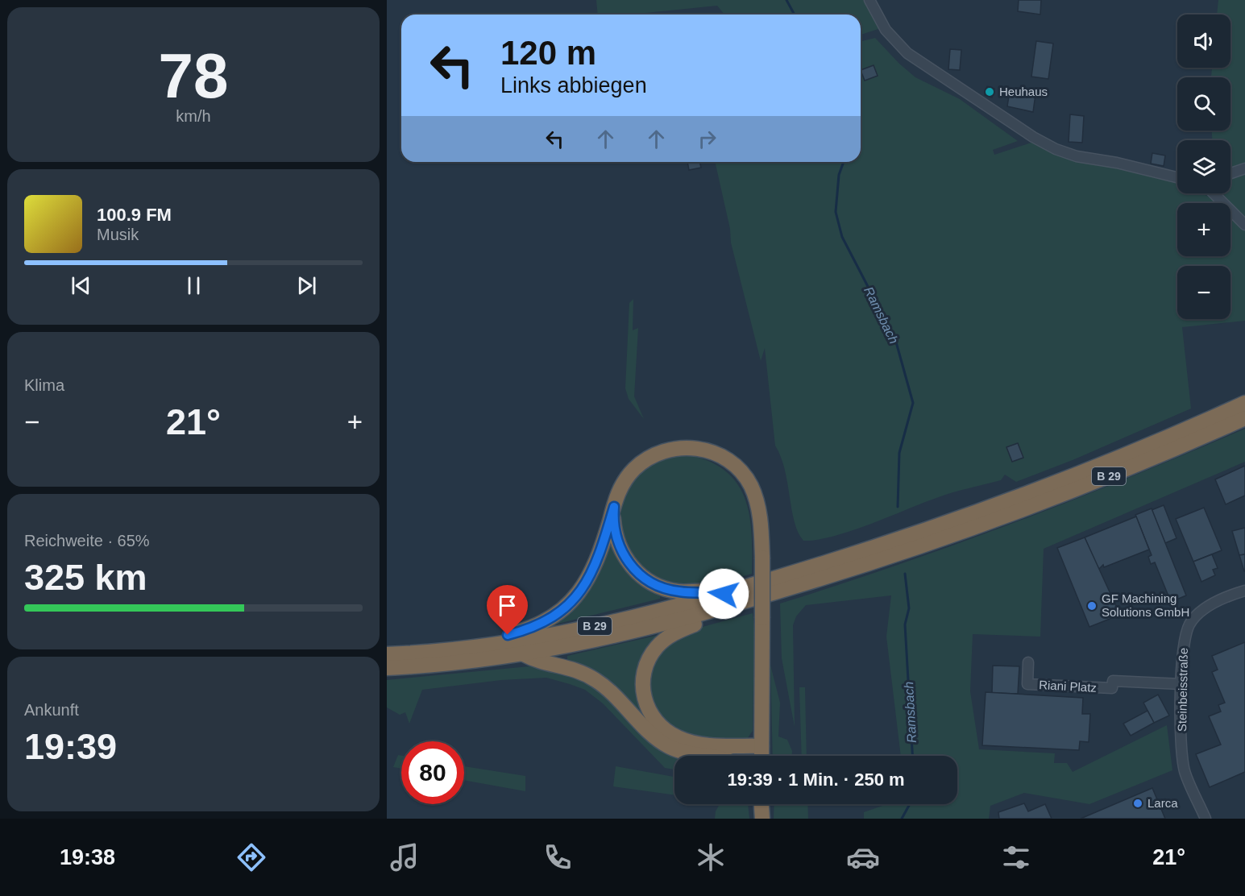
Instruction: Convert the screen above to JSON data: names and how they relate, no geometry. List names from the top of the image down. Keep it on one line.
{"streets":{"highway":["B 29"],"street":["Riani Platz","Steinbeisstraße"]},"crossings":[["Riani Platz","Steinbeisstraße"]],"water":["Ramsbach"],"places":["Heuhaus","GF Machining Solutions GmbH","Larca"],"page":{"tile":[["78","km/h"],"Klima",["Reichweite · 65%","325 km"],["Ankunft","19:39"]],"map_buttons":["+","−"],"turn":["120 m","Links abbiegen"],"song":["100.9 FM","Musik"],"heat":["−","21°","+"],"limit":"80","trip":"19:39 · 1 Min. · 250 m","tabs":["19:38","21°"]}}
